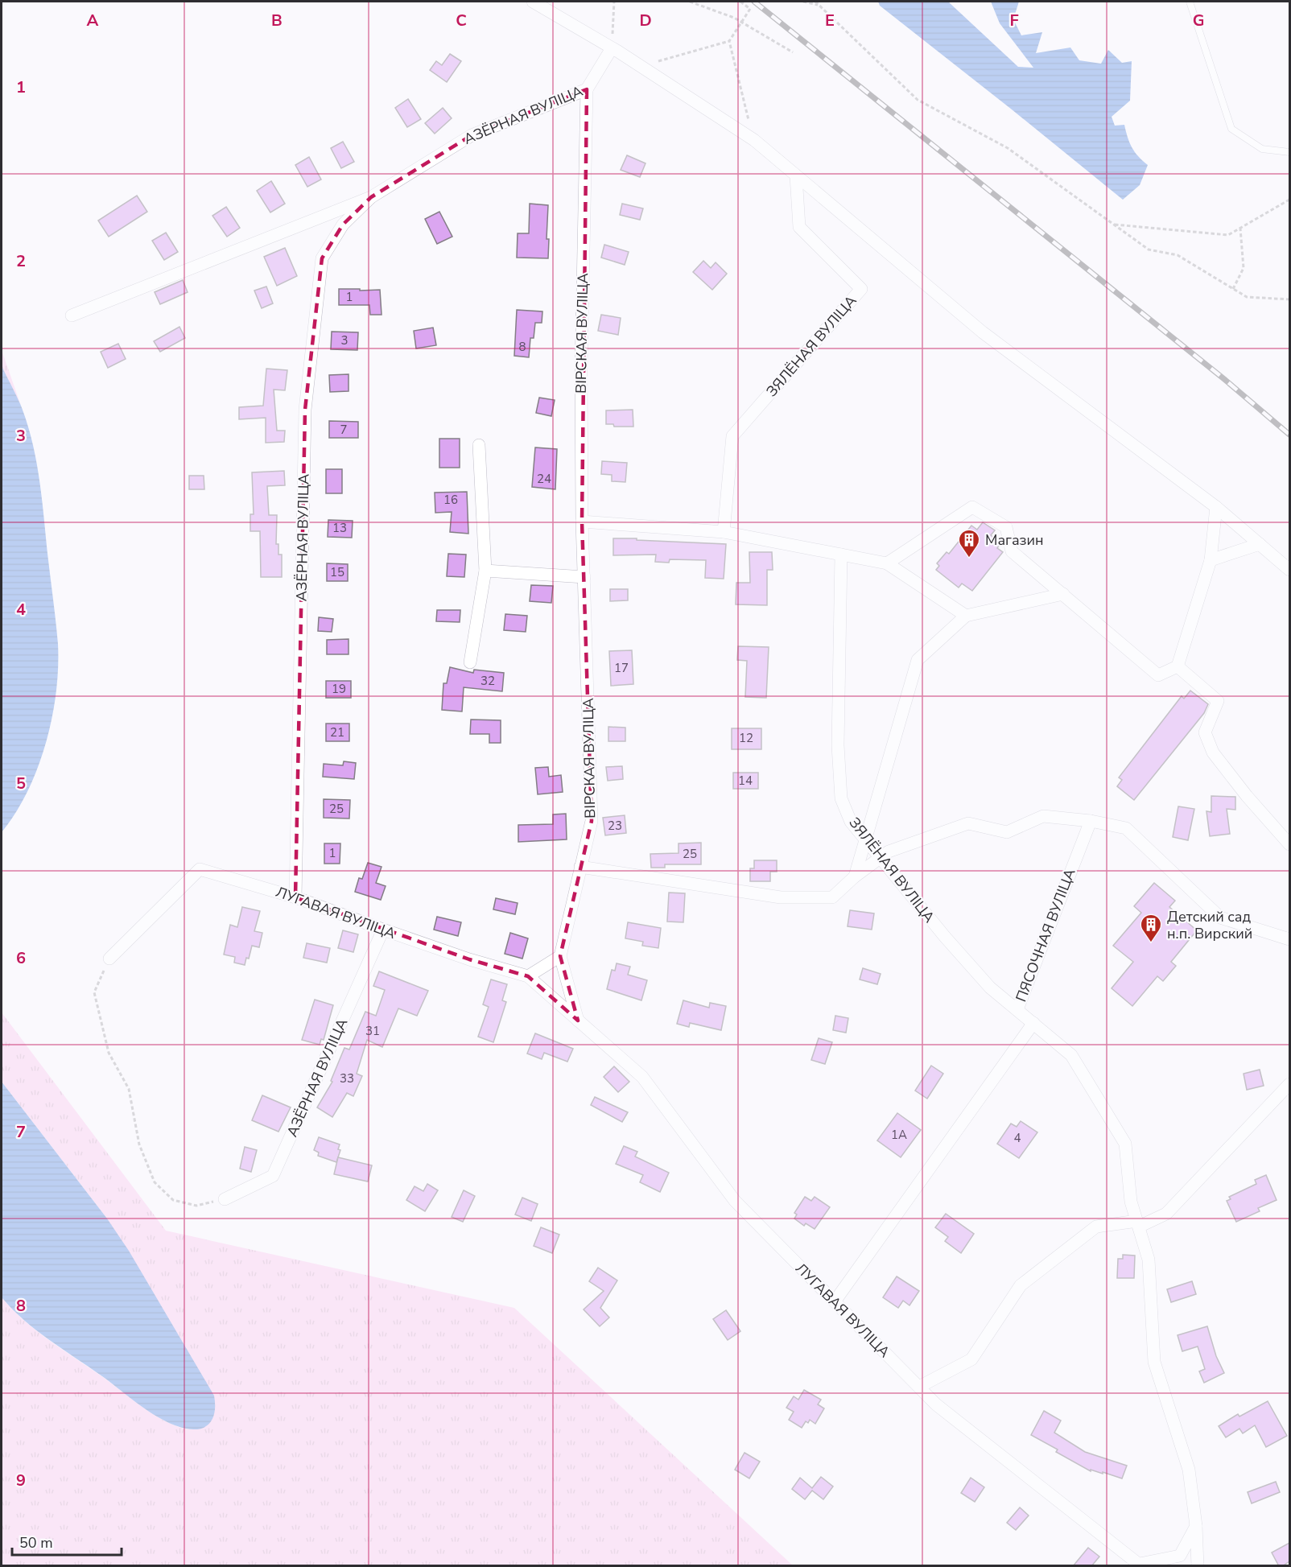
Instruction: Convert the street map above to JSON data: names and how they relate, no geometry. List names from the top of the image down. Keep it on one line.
{"streets":{"street":["АЗЁРНАЯ ВУЛІЦА","ВІРСКАЯ ВУЛІЦА","ЗЯЛЁНАЯ ВУЛІЦА","ЛУГАВАЯ ВУЛІЦА","ПЯСОЧНАЯ ВУЛІЦА"]},"crossings":[["АЗЁРНАЯ ВУЛІЦА","ВІРСКАЯ ВУЛІЦА"],["АЗЁРНАЯ ВУЛІЦА","ЛУГАВАЯ ВУЛІЦА"],["ЗЯЛЁНАЯ ВУЛІЦА","ПЯСОЧНАЯ ВУЛІЦА"]],"places":{"building":["Магазин","Детский сад н.п. Вирский"]},"house_numbers":["1","3","8","7","24","16","13","15","17","32","19","21","12","14","25","23","1","25","31","33","1А","4"],"scale_bar":"50 m","grid":{"columns":["A","B","C","D","E","F","G"],"rows":["1","2","3","4","5","6","7","8","9"]}}
